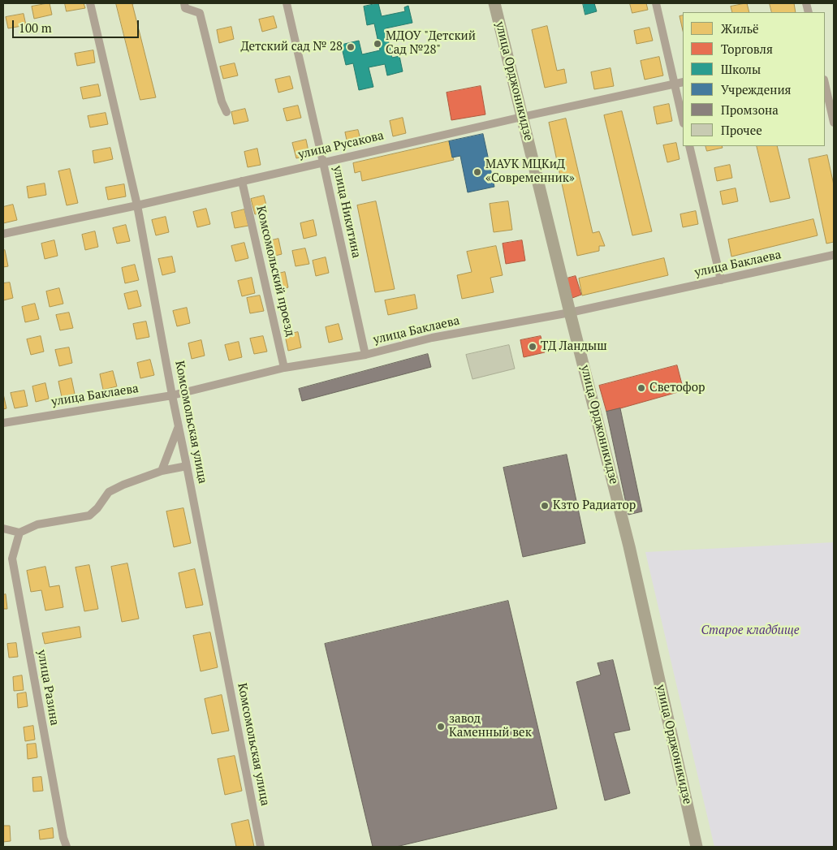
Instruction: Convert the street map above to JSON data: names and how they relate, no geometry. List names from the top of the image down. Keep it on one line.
{"streets":{"main road":["улица Орджоникидзе"],"street":["улица Русакова","улица Никитина","улица Баклаева","Комсомольский проезд","Комсомольская улица","улица Разина"]},"crossings":[["улица Орджоникидзе","улица Русакова"],["улица Орджоникидзе","улица Баклаева"],["улица Русакова","улица Никитина"],["улица Русакова","Комсомольский проезд"],["улица Русакова","Комсомольская улица"],["улица Никитина","улица Баклаева"],["улица Баклаева","Комсомольский проезд"],["улица Баклаева","Комсомольская улица"]],"parks":["Старое кладбище"],"places":["МДОУ \"Детский Сад №28\"","Детский сад № 28","МАУК МЦКиД «Современник»","ТД Ландыш","Светофор","Кзто Радиатор","завод Каменный век"],"legend":["Жильё","Торговля","Школы","Учреждения","Промзона","Прочее"],"scale_bar":"100 m"}
